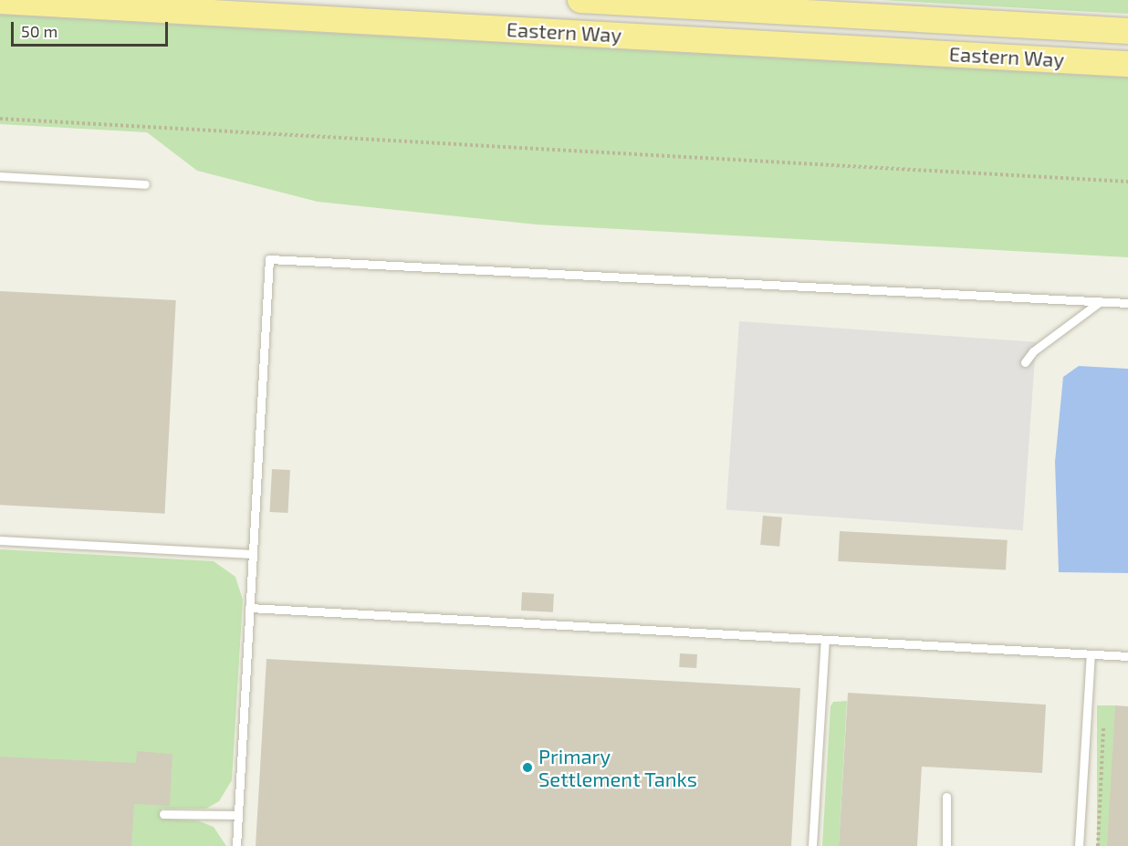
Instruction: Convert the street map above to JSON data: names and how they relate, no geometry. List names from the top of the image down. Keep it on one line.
{"streets":{"main road":["Eastern Way"]},"places":["Primary Settlement Tanks"],"scale_bar":"50 m"}
